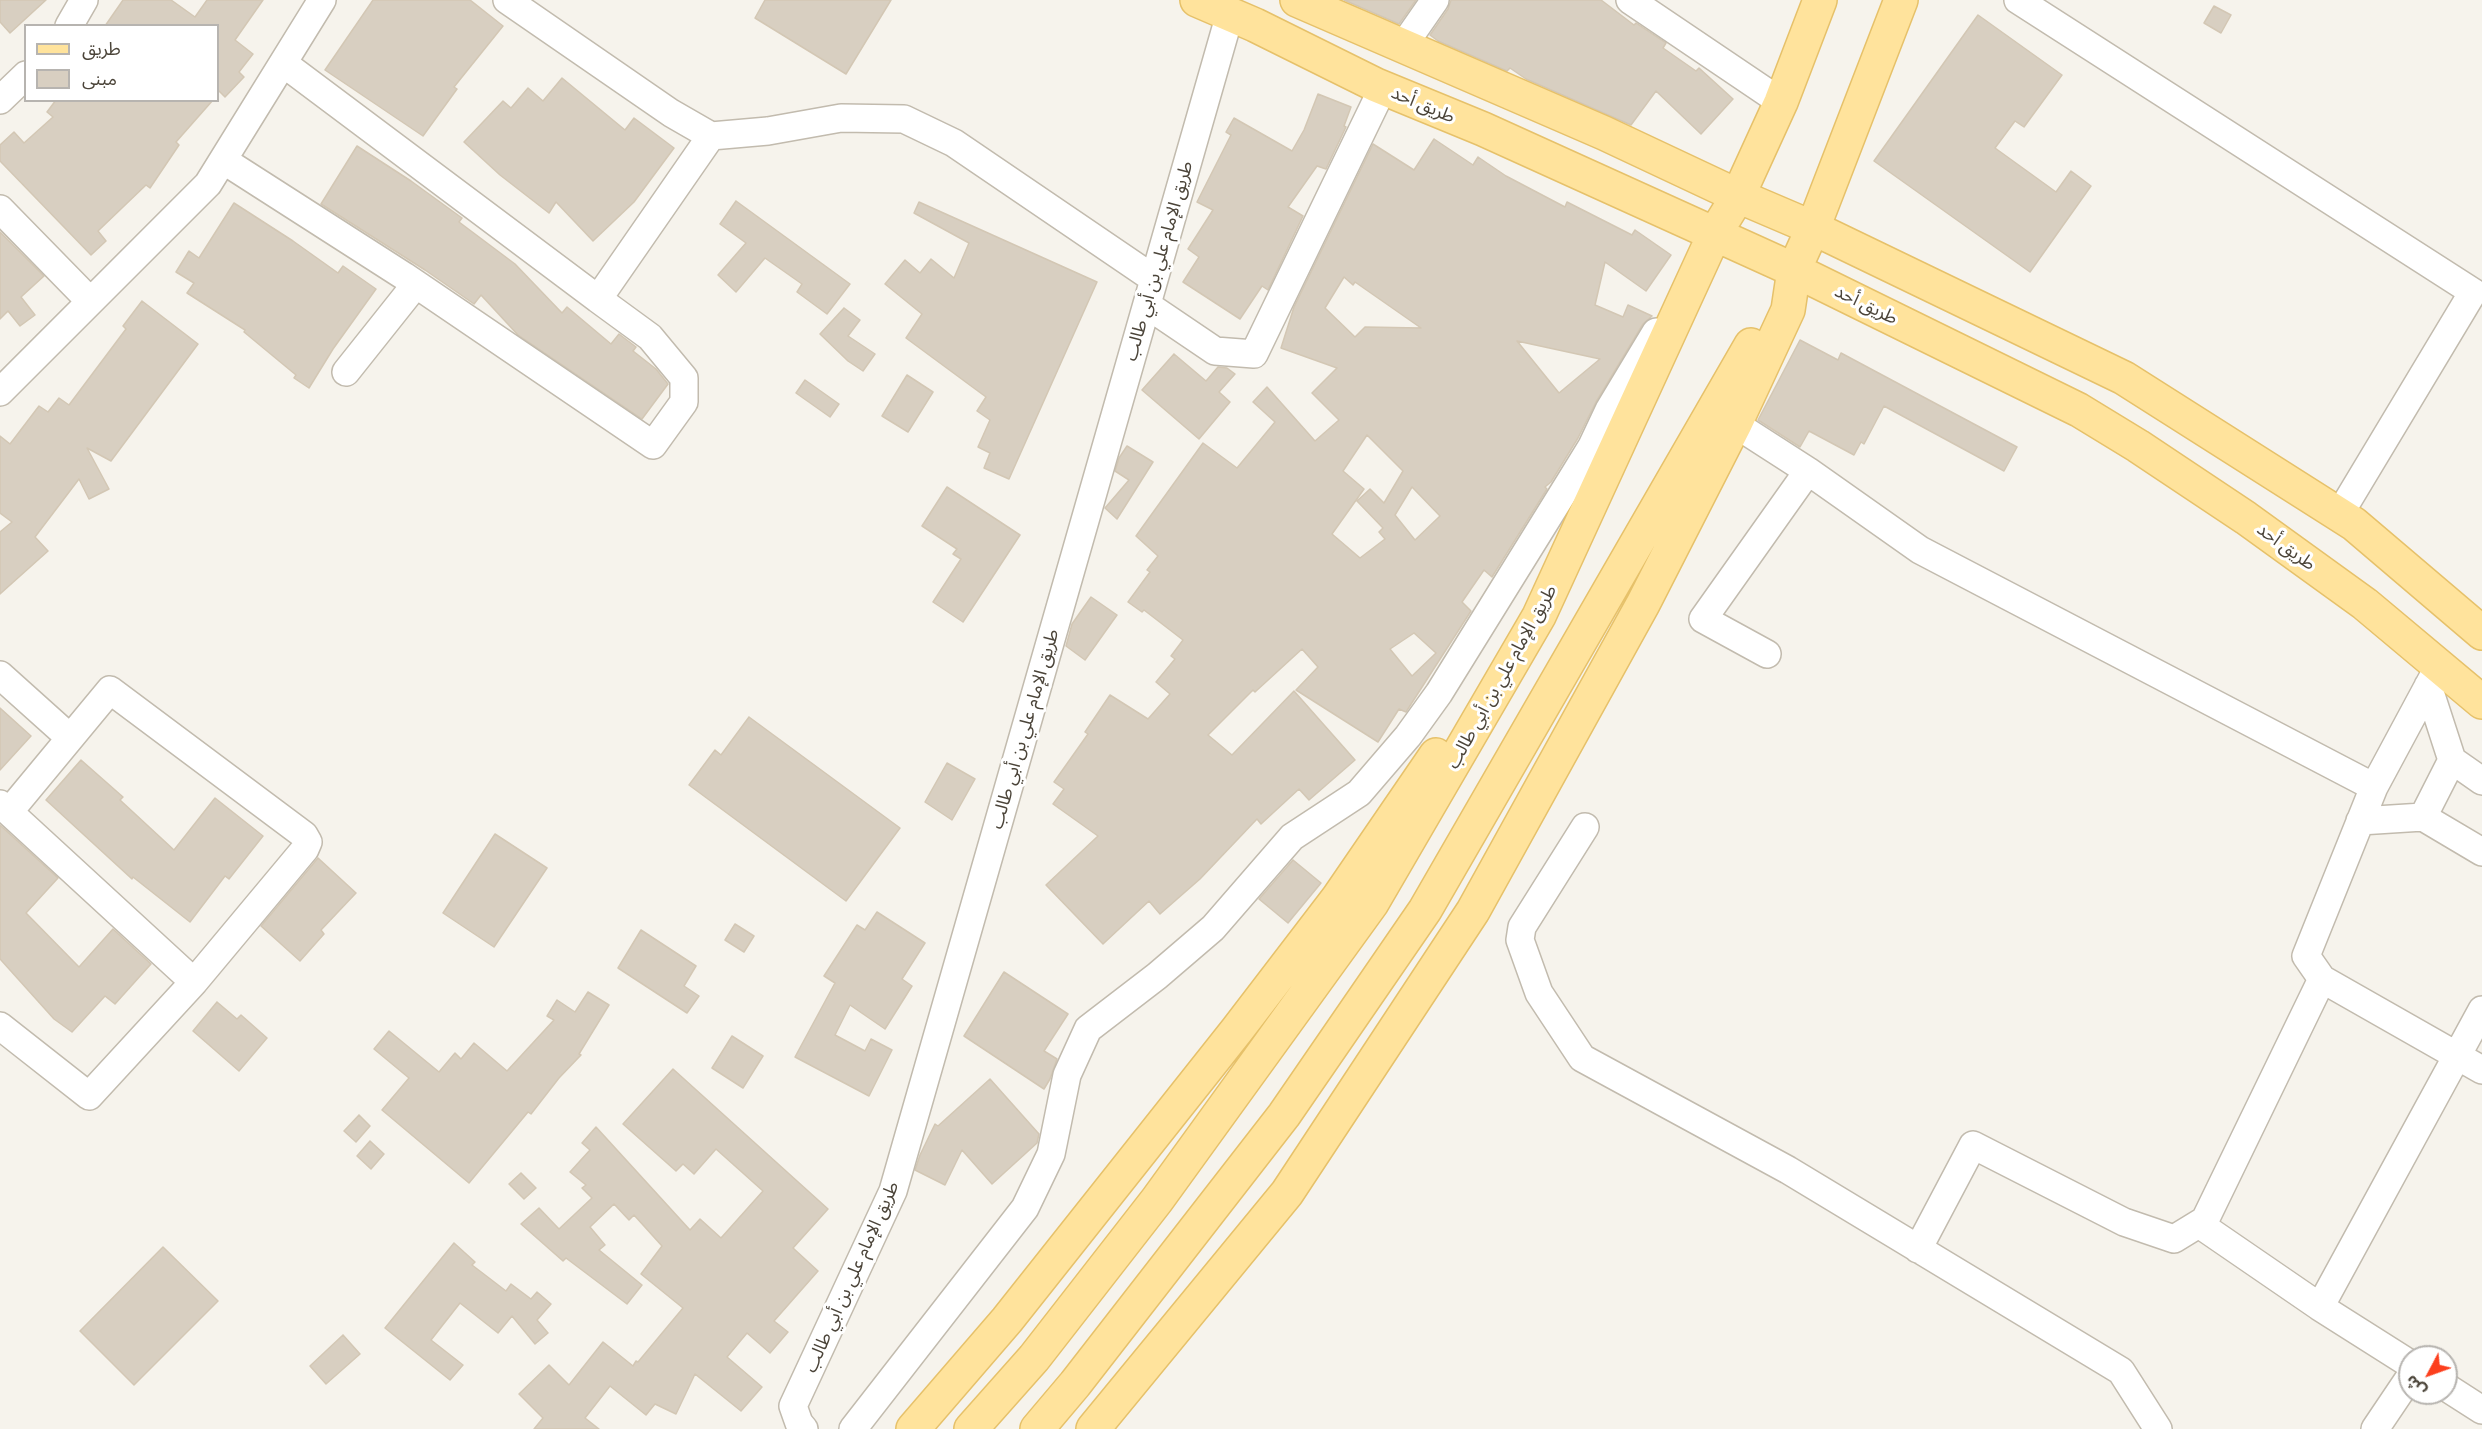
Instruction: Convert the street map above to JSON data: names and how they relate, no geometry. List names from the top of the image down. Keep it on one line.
{"streets":{"main road":["طريق أحد","طريق الإمام علي بن أبي طالب"]},"crossings":[["طريق أحد","طريق الإمام علي بن أبي طالب"]],"legend":["طريق","مبنى"],"north":"bottom left"}
